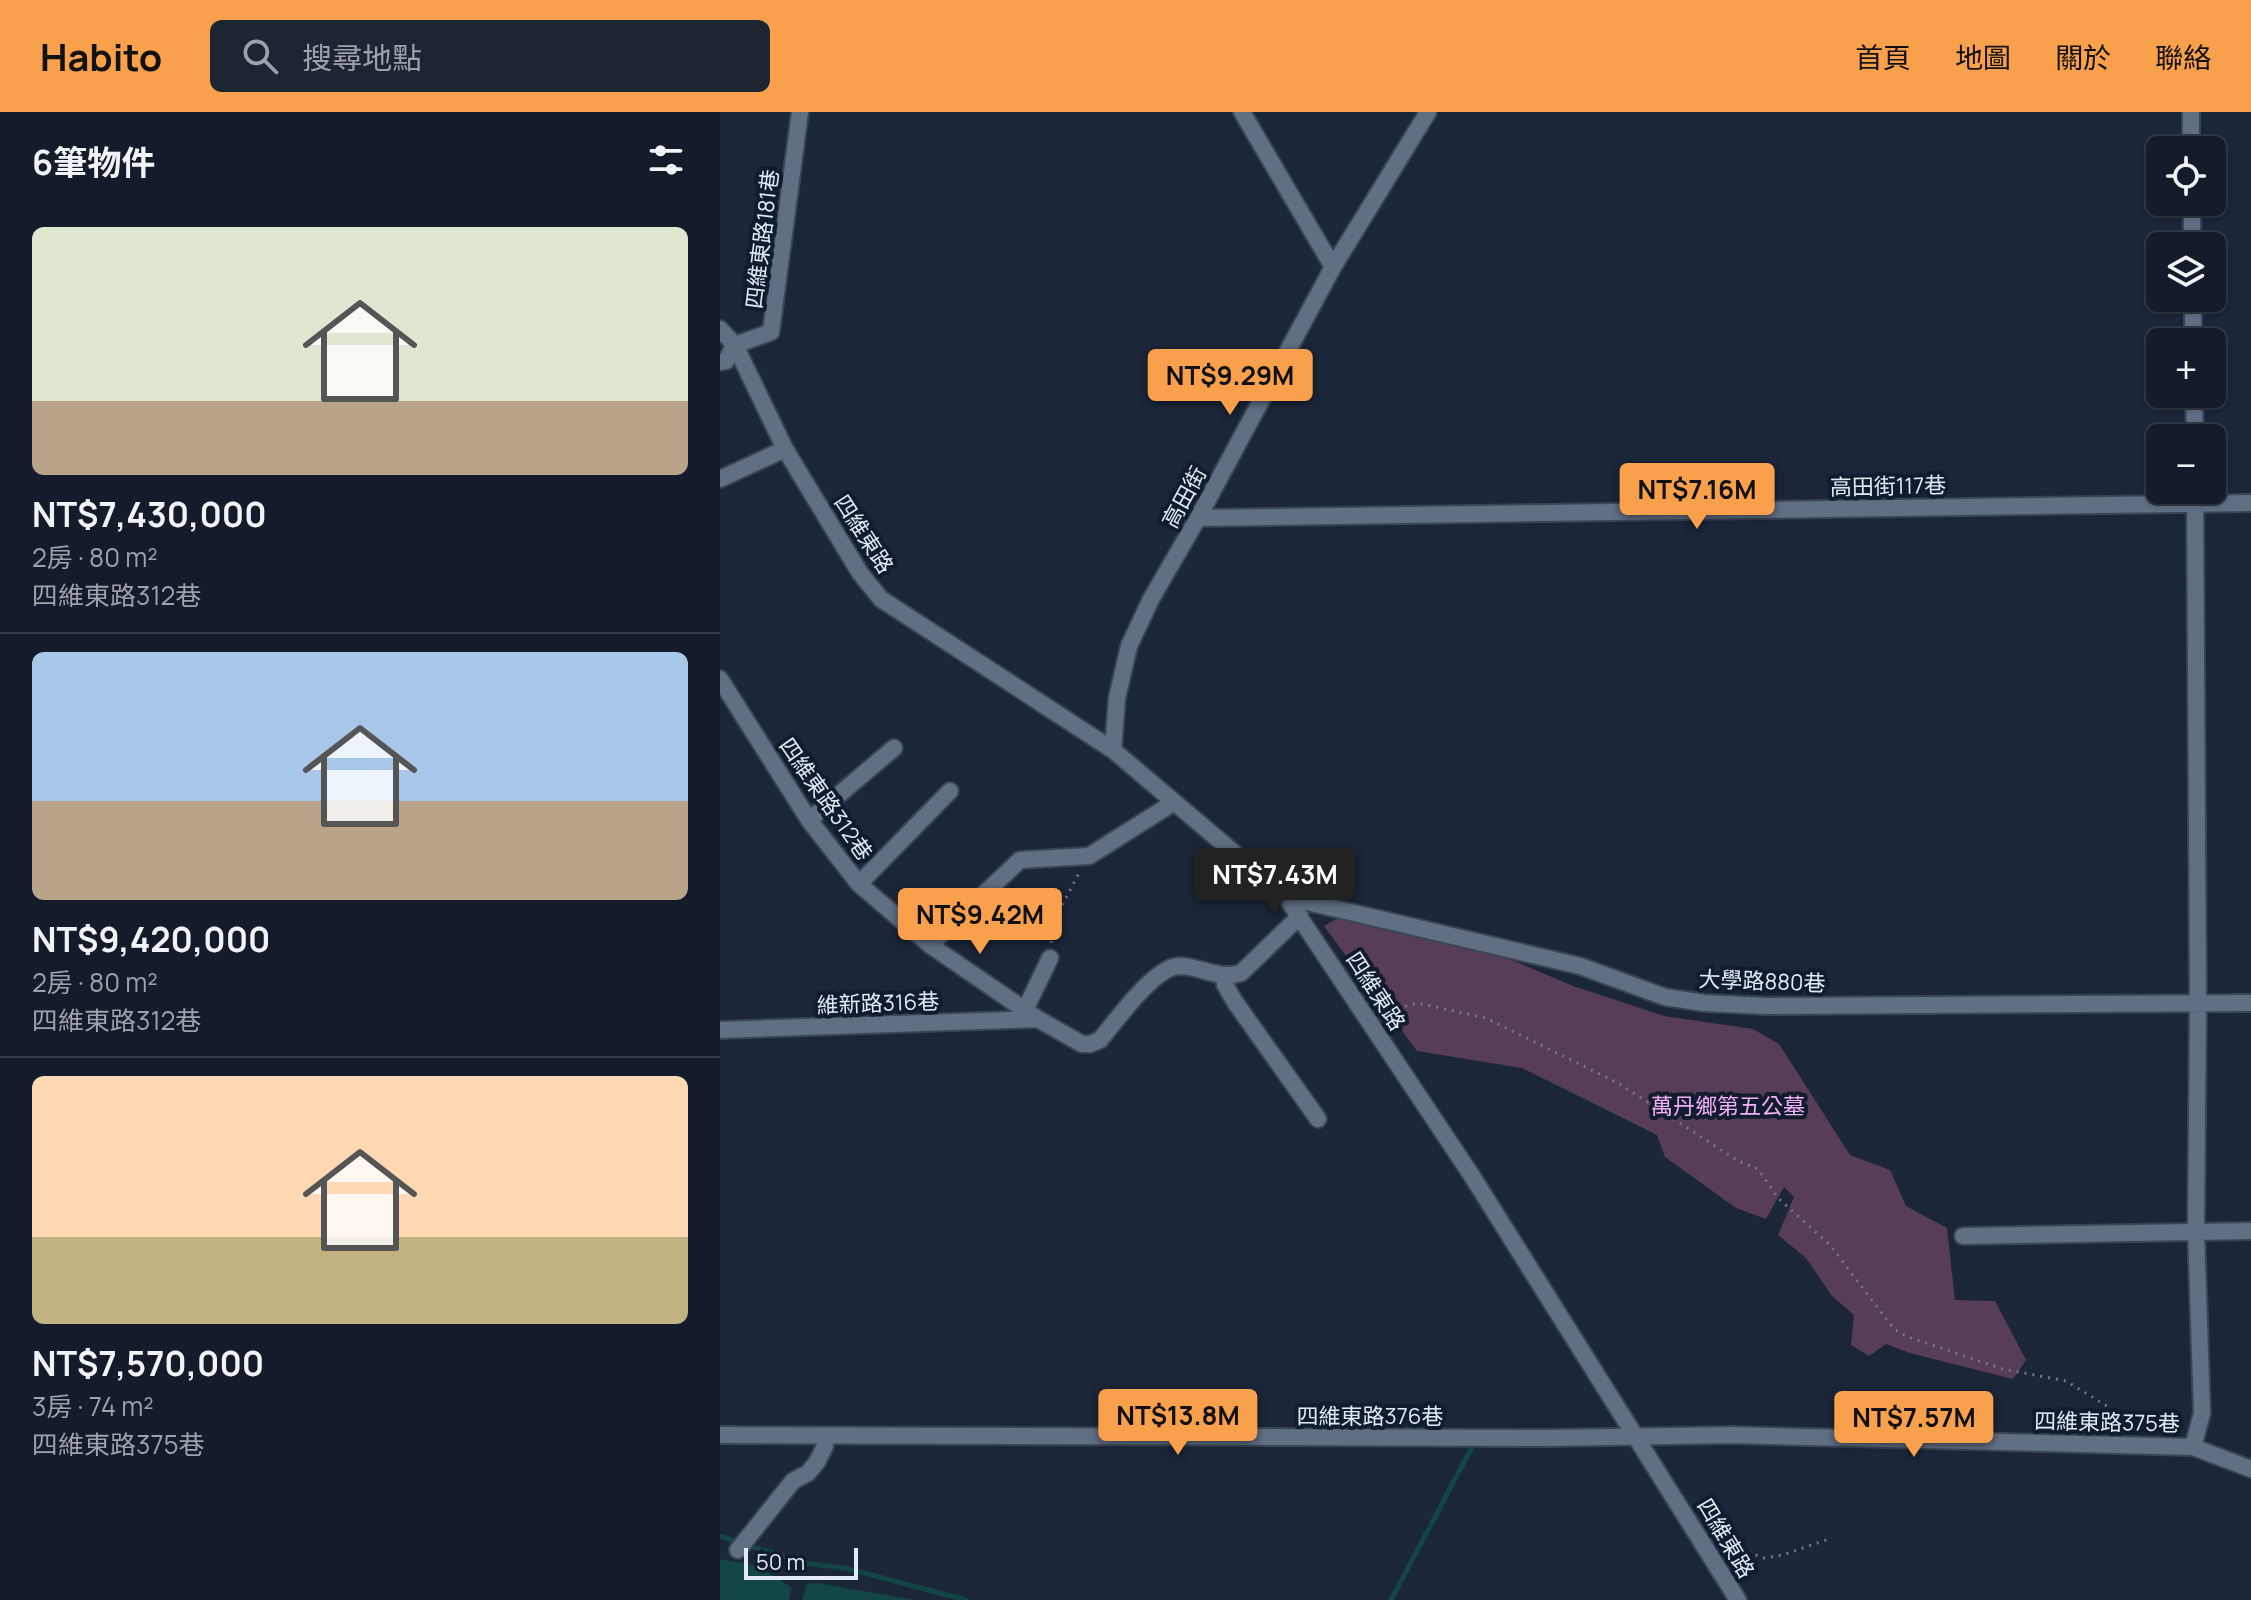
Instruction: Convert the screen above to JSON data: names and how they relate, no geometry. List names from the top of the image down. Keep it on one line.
{"streets":{"street":["四維東路181巷","高田街117巷","高田街","四維東路","四維東路312巷","大學路880巷","維新路316巷","四維東路376巷","四維東路375巷"]},"crossings":[["四維東路181巷","四維東路"],["高田街117巷","高田街"],["高田街","四維東路"],["四維東路","大學路880巷"],["四維東路","四維東路376巷"],["四維東路","四維東路375巷"],["四維東路312巷","維新路316巷"],["四維東路376巷","四維東路375巷"]],"parks":["萬丹鄉第五公墓"],"scale_bar":"50 m","page":{"header":"Habito","search":"搜尋地點","nav":["首頁","地圖","關於","聯絡"],"heading":"6筆物件","map_buttons":["+","−"],"list":[{"name":"NT$7,430,000","note":"2房 · 80 m² · 四維東路312巷"},{"name":"NT$9,420,000","note":"2房 · 80 m² · 四維東路312巷"},{"name":"NT$7,570,000","note":"3房 · 74 m² · 四維東路375巷"}],"price":["NT$9.29M","NT$7.16M","NT$7.43M","NT$9.42M","NT$13.8M","NT$7.57M"],"scale":"50 m"}}
